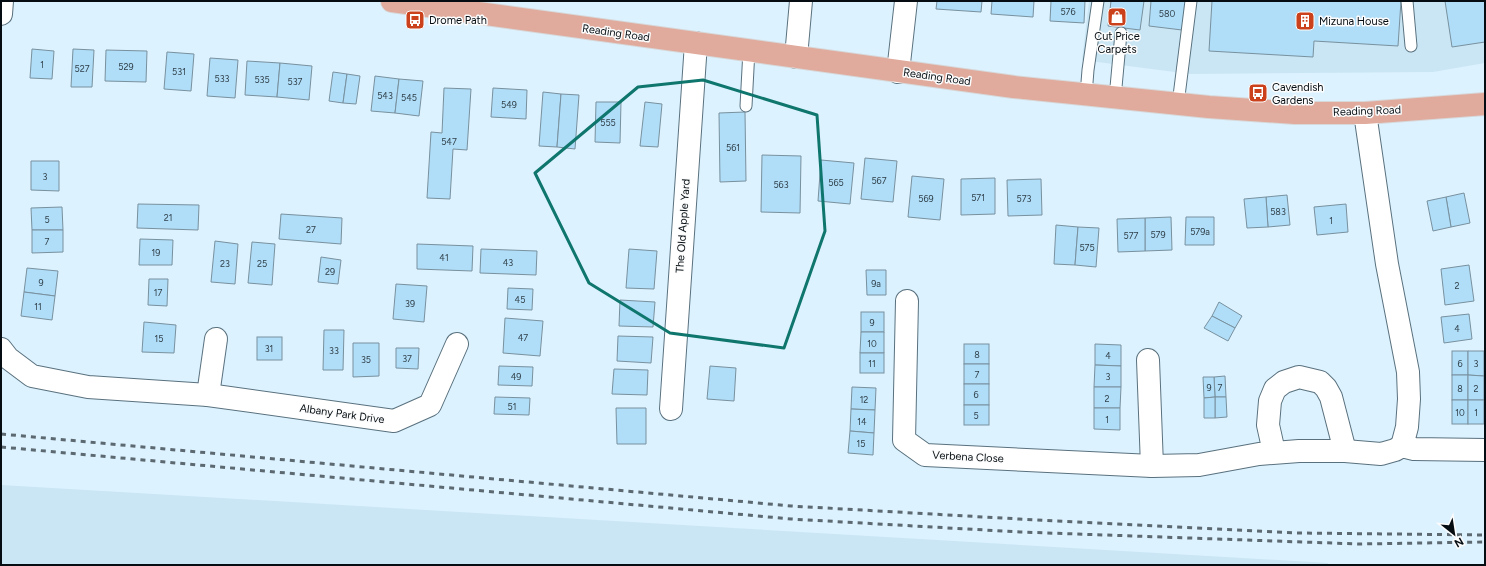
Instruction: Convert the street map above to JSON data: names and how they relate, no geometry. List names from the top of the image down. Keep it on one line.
{"streets":{"main road":["Reading Road"],"street":["The Old Apple Yard","Albany Park Drive","Verbena Close"]},"crossings":[["Reading Road","The Old Apple Yard"]],"places":{"shop":["Cut Price Carpets"],"bus stop":["Drome Path","Cavendish Gardens"],"building":["Mizuna House"]},"house_numbers":["576","580","1","529","527","531","533","535","537","543","545","549","555","547","561","3","567","565","563","571","569","573","583","21","5","1","27","579a","579","577","7","575","19","41","43","23","25","29","9","9a","2","17","45","39","11","9","4","47","15","10","31","33","8","4","37","35","11","6","3","7","49","3","9","7","8","2","6","2","12","51","10","1","5","1","14","15"],"north":"bottom right"}
